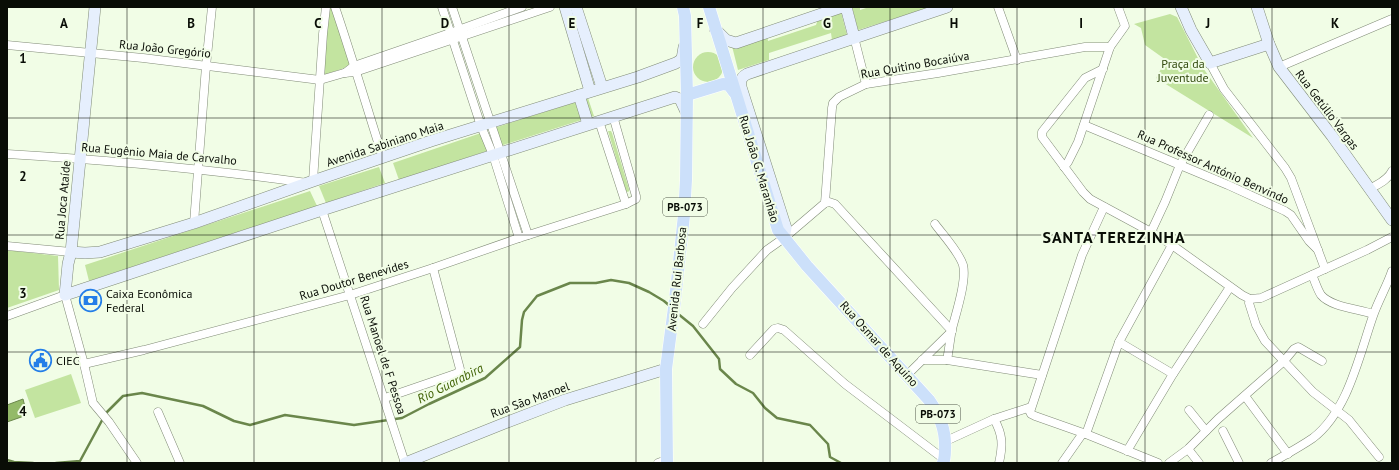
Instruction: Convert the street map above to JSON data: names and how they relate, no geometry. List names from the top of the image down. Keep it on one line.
{"streets":{"main road":["Rua João G. Maranhão","PB-073","Avenida Rui Barbosa","Rua Osmar de Aquino"],"street":["Rua João Gregório","Rua Quitino Bocaiúva","Rua Getúlio Vargas","Avenida Sabiniano Maia","Rua Eugênio Maia de Carvalho","Rua Professor António Benvindo","Rua Joca Ataíde","Rua Doutor Benevides","Rua Manoel de F Pessoa","Rua São Manoel"]},"crossings":[["Rua João Gregório","Rua Joca Ataíde"],["Avenida Sabiniano Maia","Rua Eugênio Maia de Carvalho"],["Avenida Sabiniano Maia","Rua Joca Ataíde"],["Avenida Sabiniano Maia","PB-073"],["Rua Eugênio Maia de Carvalho","Rua Joca Ataíde"],["Rua João G. Maranhão","Rua Osmar de Aquino"],["Rua Joca Ataíde","Rua Doutor Benevides"],["PB-073","Avenida Rui Barbosa"],["Avenida Rui Barbosa","Rua São Manoel"],["Rua Doutor Benevides","Rua Manoel de F Pessoa"],["Rua Manoel de F Pessoa","Rua São Manoel"]],"districts":["SANTA TEREZINHA"],"water":["Rio Guarabira"],"parks":["Praça da Juventude"],"places":{"bank":["Caixa Econômica Federal"],"public building":["CIEC"]},"grid":{"columns":["A","B","C","D","E","F","G","H","I","J","K"],"rows":["1","2","3","4"]}}
